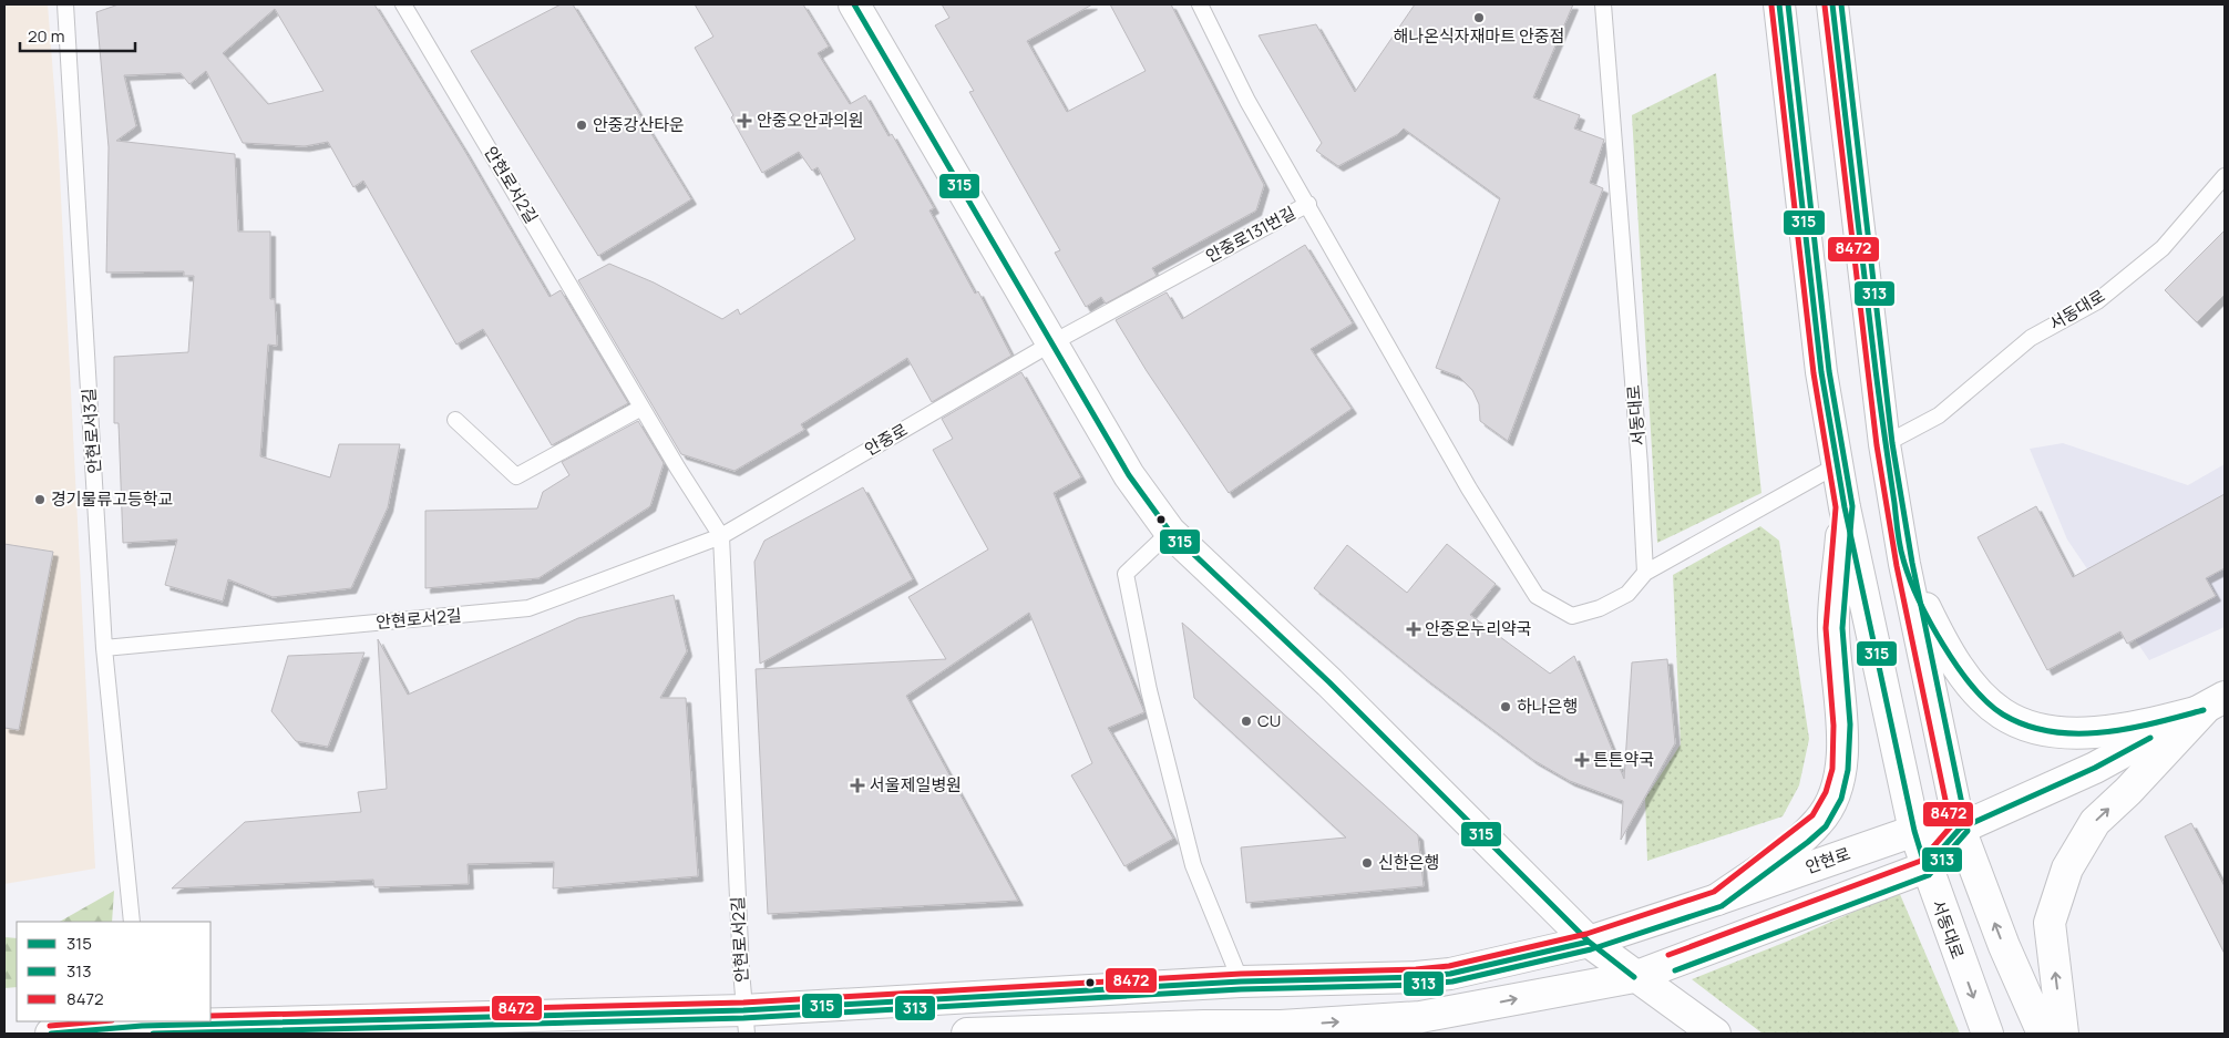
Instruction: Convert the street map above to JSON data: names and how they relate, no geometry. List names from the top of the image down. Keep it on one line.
{"streets":{"main road":["서동대로","안현로"],"lane":["안현로서2길","안중로131번길","안현로서3길","안중로"]},"crossings":[["안현로서2길","안현로서3길"],["안현로서2길","안중로"],["안현로서2길","안현로"],["안중로131번길","안중로"],["서동대로","안현로"]],"places":{"other":["해나온식자재마트 안중점","안중강산타운","경기물류고등학교","하나은행","CU","신한은행"],"health":["안중오안과의원","안중온누리약국","튼튼약국","서울제일병원"]},"lines":["transit line 315","transit line 313","transit line 8472"],"legend":["315","313","8472"],"scale_bar":"20 m"}
